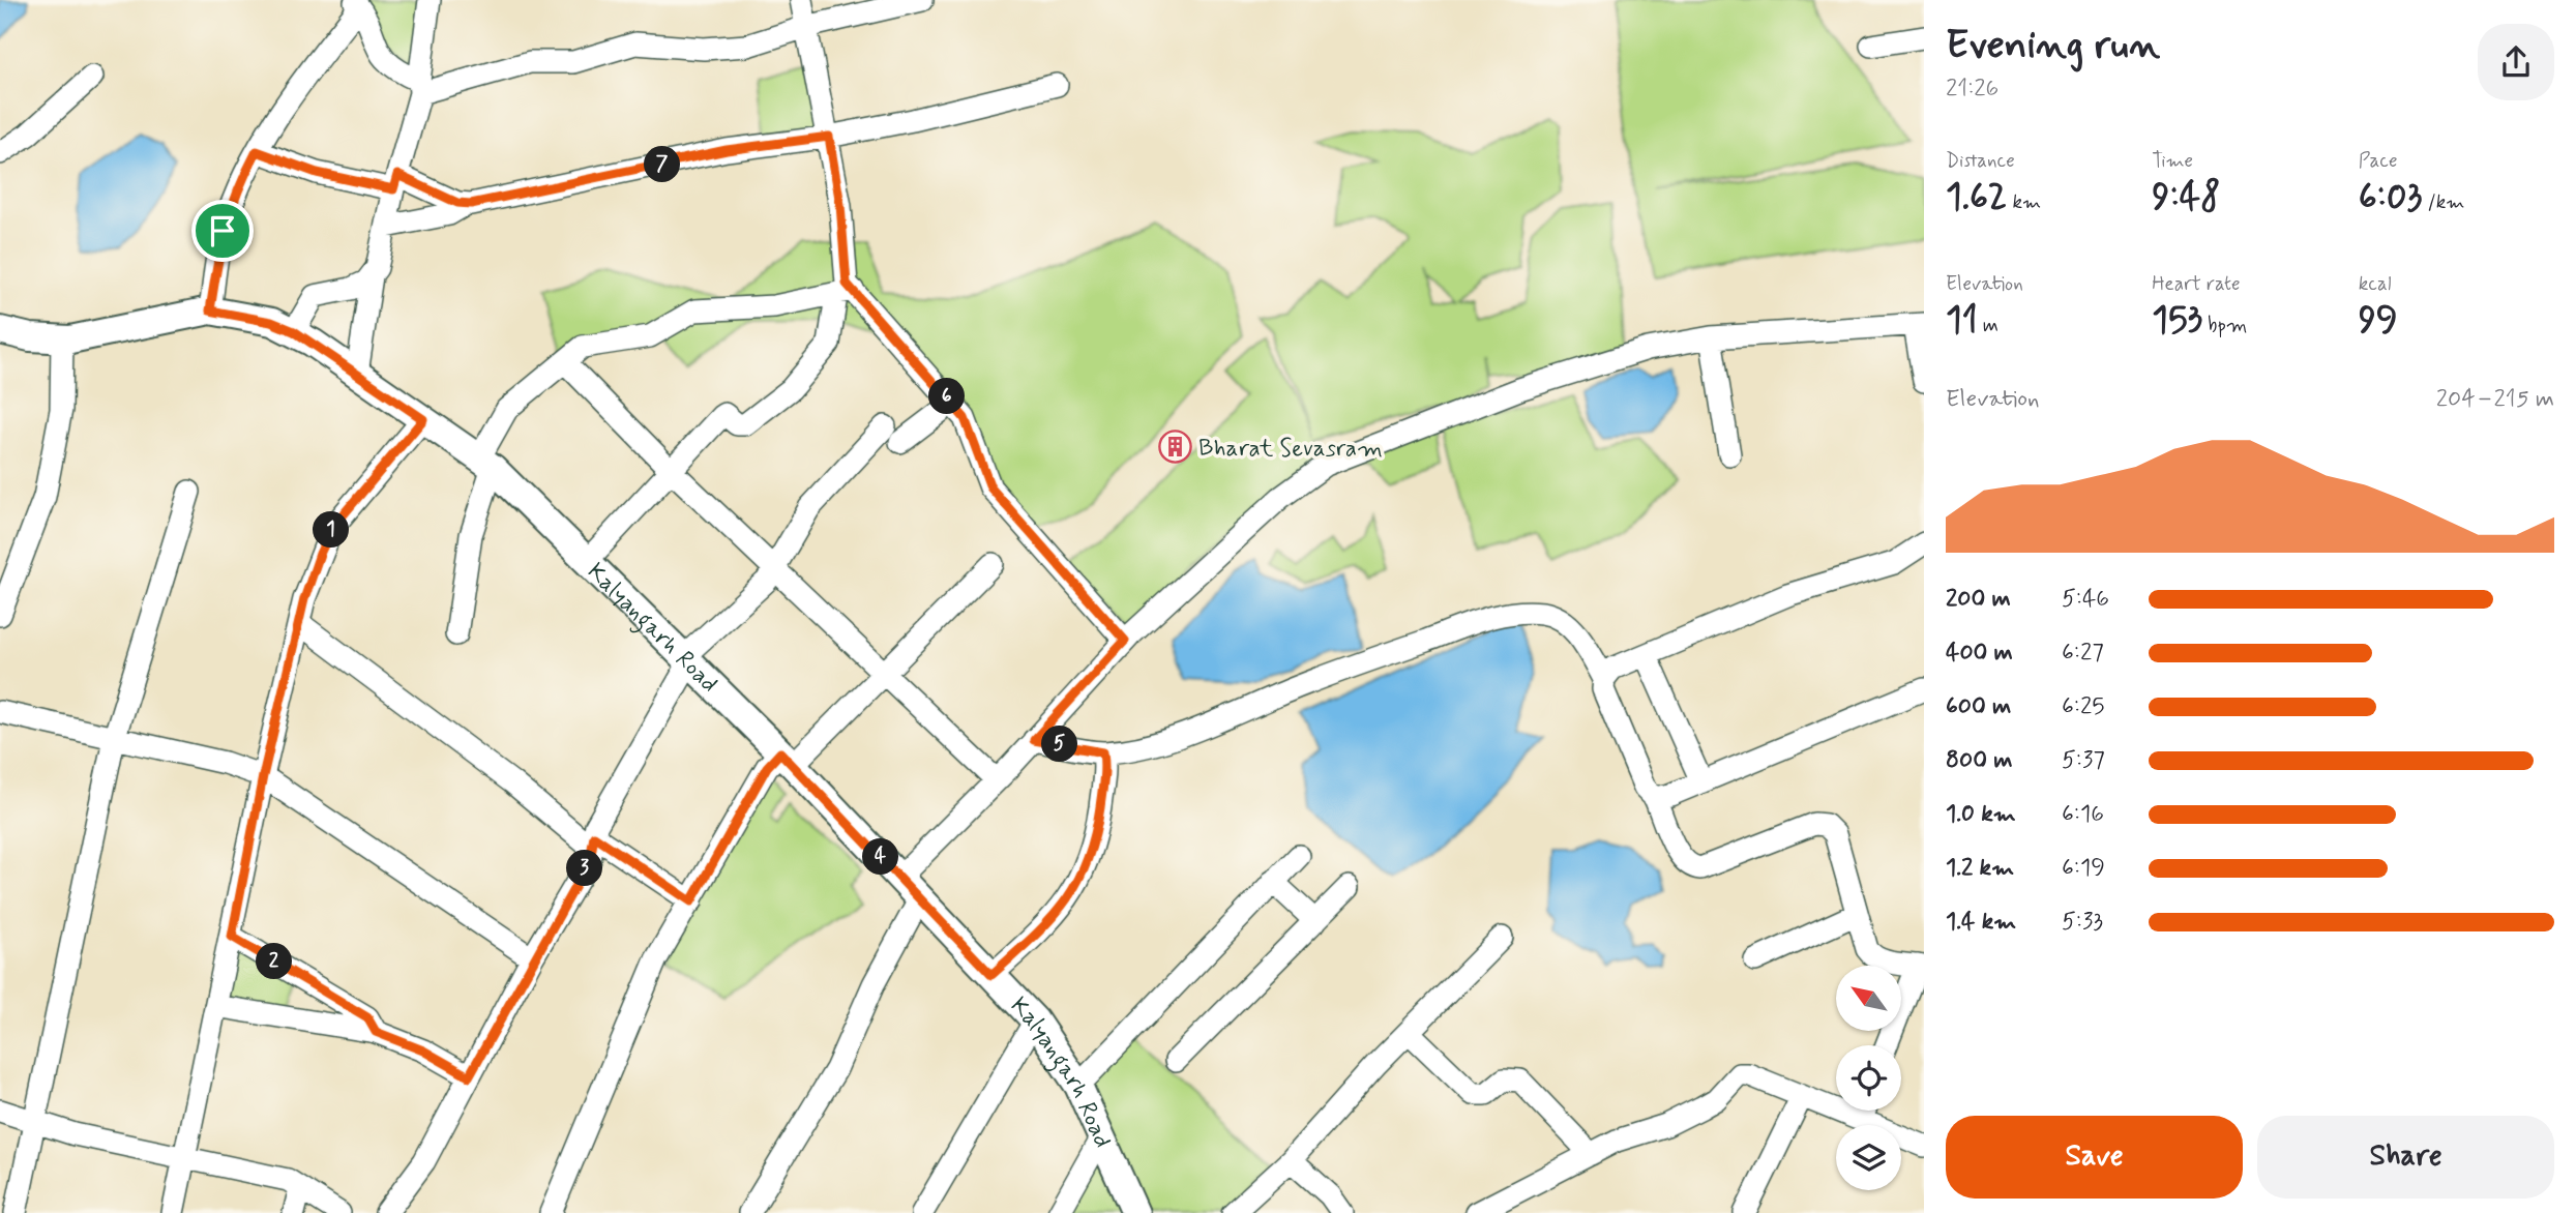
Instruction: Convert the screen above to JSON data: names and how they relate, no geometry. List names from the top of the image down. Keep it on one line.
{"streets":{"main road":["Kalyangarh Road"]},"places":{"building":["Bharat Sevasram"]},"north":"top left","page":{"heading":["Evening run","21:26"],"stats":[["Distance","1.62 km"],["Time","9:48"],["Pace","6:03 /km"],["Elevation","11 m"],["Heart rate","153 bpm"],["kcal","99"]],"pins":["7","6","1","5","4","3","2"],"chart":["Elevation","204–215 m"],"list":[{"name":"200 m","note":"5:46"},{"name":"400 m","note":"6:27"},{"name":"600 m","note":"6:25"},{"name":"800 m","note":"5:37"},{"name":"1.0 km","note":"6:16"},{"name":"1.2 km","note":"6:19"},{"name":"1.4 km","note":"5:33"}],"buttons":["Save","Share"]}}
